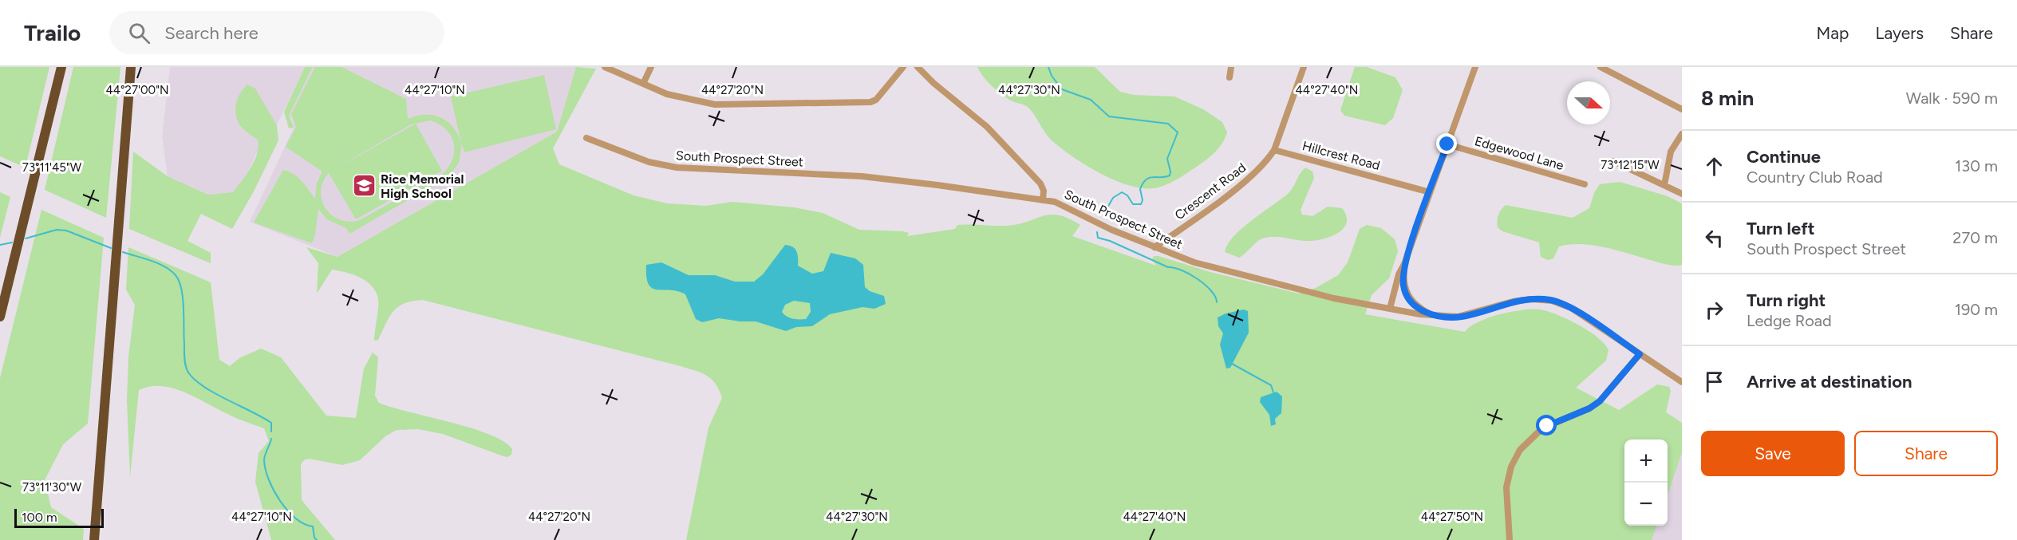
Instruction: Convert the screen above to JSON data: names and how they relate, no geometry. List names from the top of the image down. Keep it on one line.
{"streets":{"street":["Edgewood Lane","Hillcrest Road","South Prospect Street","Crescent Road"]},"crossings":[["Hillcrest Road","Crescent Road"],["South Prospect Street","Crescent Road"]],"places":{"school or university":["Rice Memorial High School"]},"scale_bar":"100 m","north":"right","page":{"header":"Trailo","search":"Search here","nav":["Map","Layers","Share"],"heading":["8 min","Walk · 590 m"],"list":[["Continue","Country Club Road","130 m"],["Turn left","South Prospect Street","270 m"],["Turn right","Ledge Road","190 m"],"Arrive at destination"],"buttons":["Save","Share"],"map_buttons":["+","−"],"scale":"100 m"},"coordinates":["44°27'00\"N","44°27'20\"N","44°27'40\"N","44°27'10\"N","44°27'30\"N","73°12'15\"W","73°11'45\"W","73°11'30\"W","44°27'50\"N"]}
